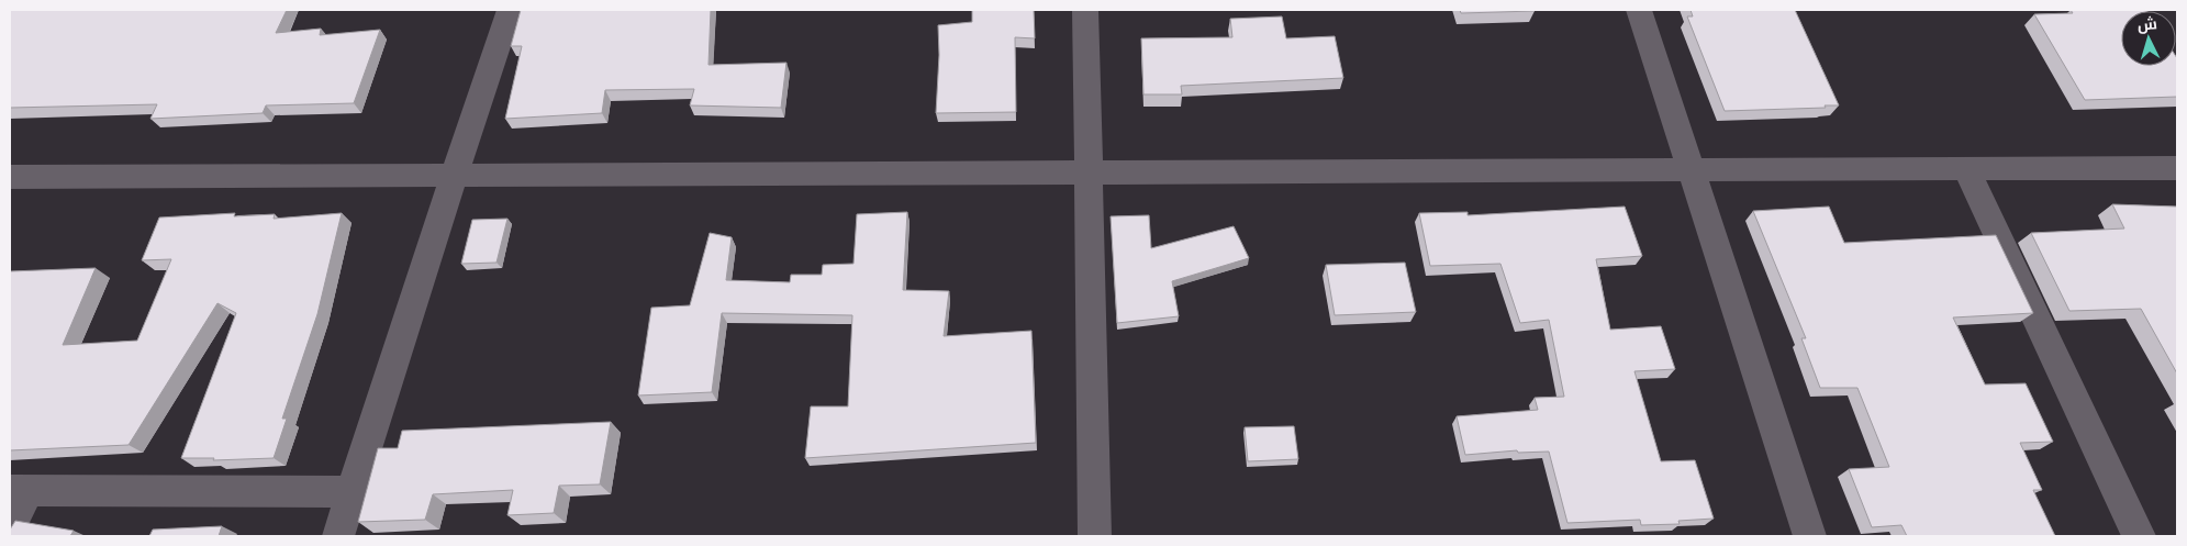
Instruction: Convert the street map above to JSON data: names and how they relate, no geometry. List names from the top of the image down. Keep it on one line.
{"north":"top"}
